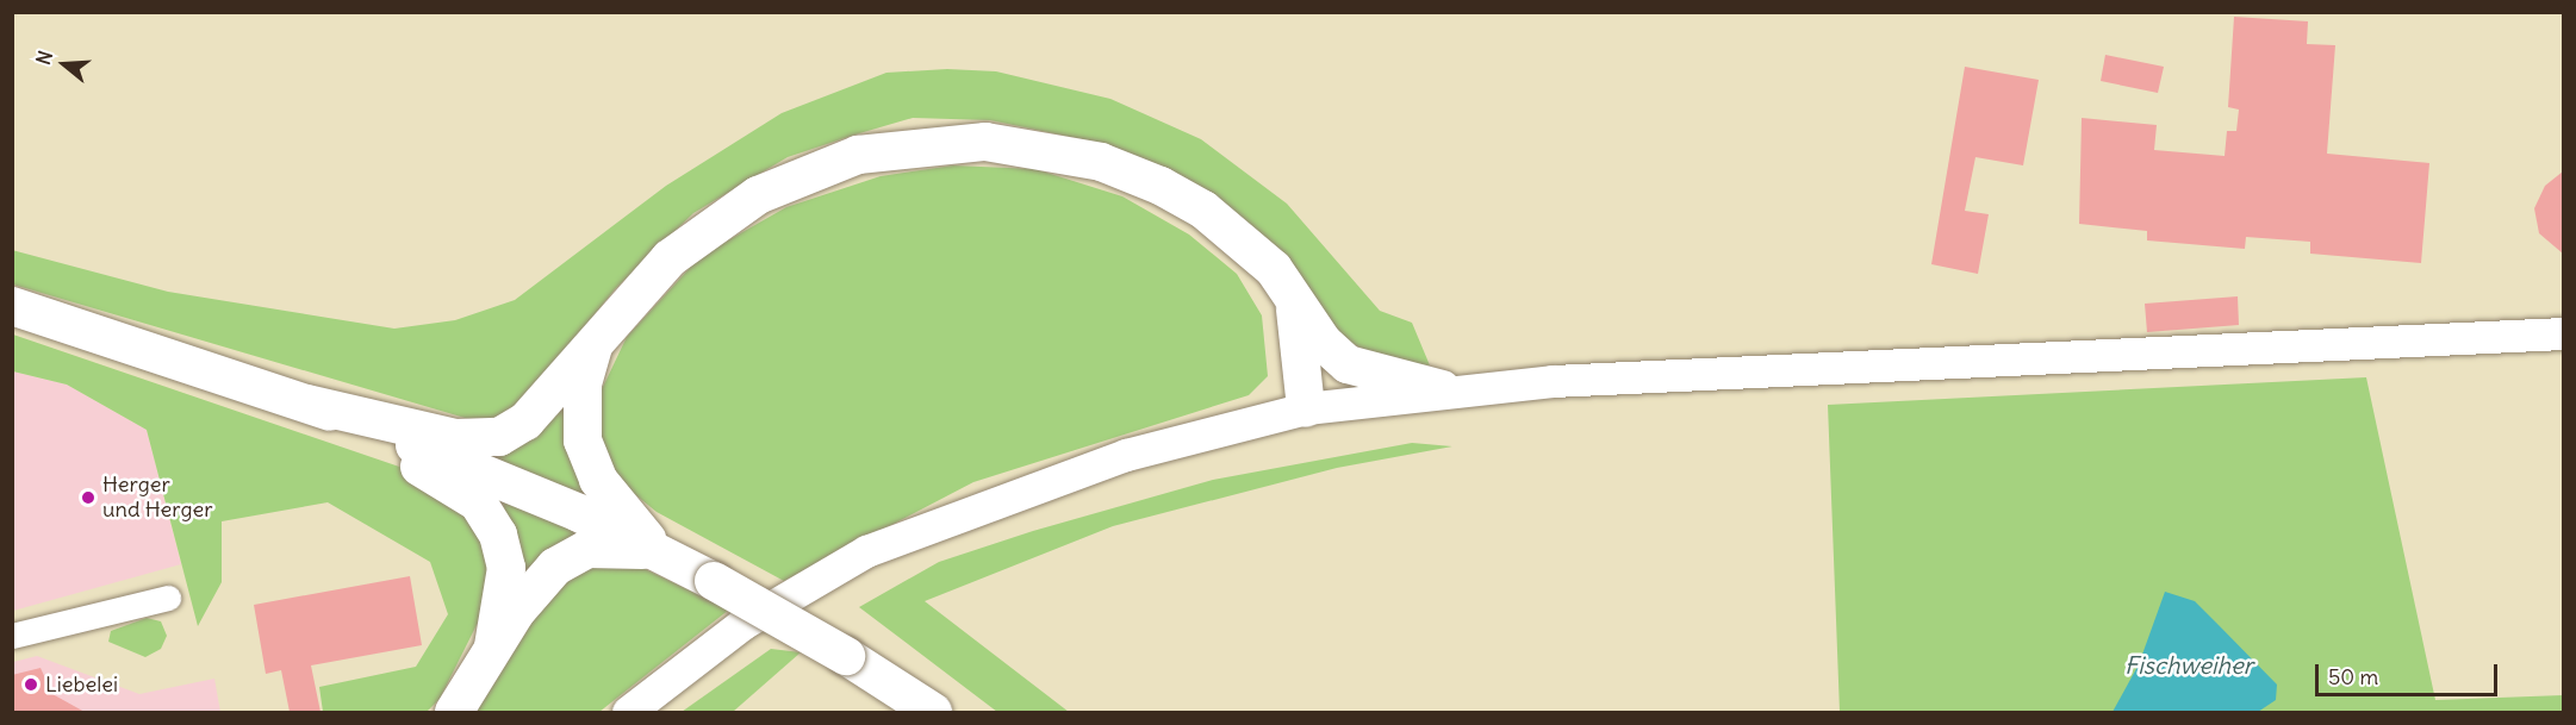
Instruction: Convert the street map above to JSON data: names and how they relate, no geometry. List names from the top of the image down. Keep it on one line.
{"water":["Fischweiher"],"places":["Herger und Herger","Liebelei"],"scale_bar":"50 m","north":"left"}
